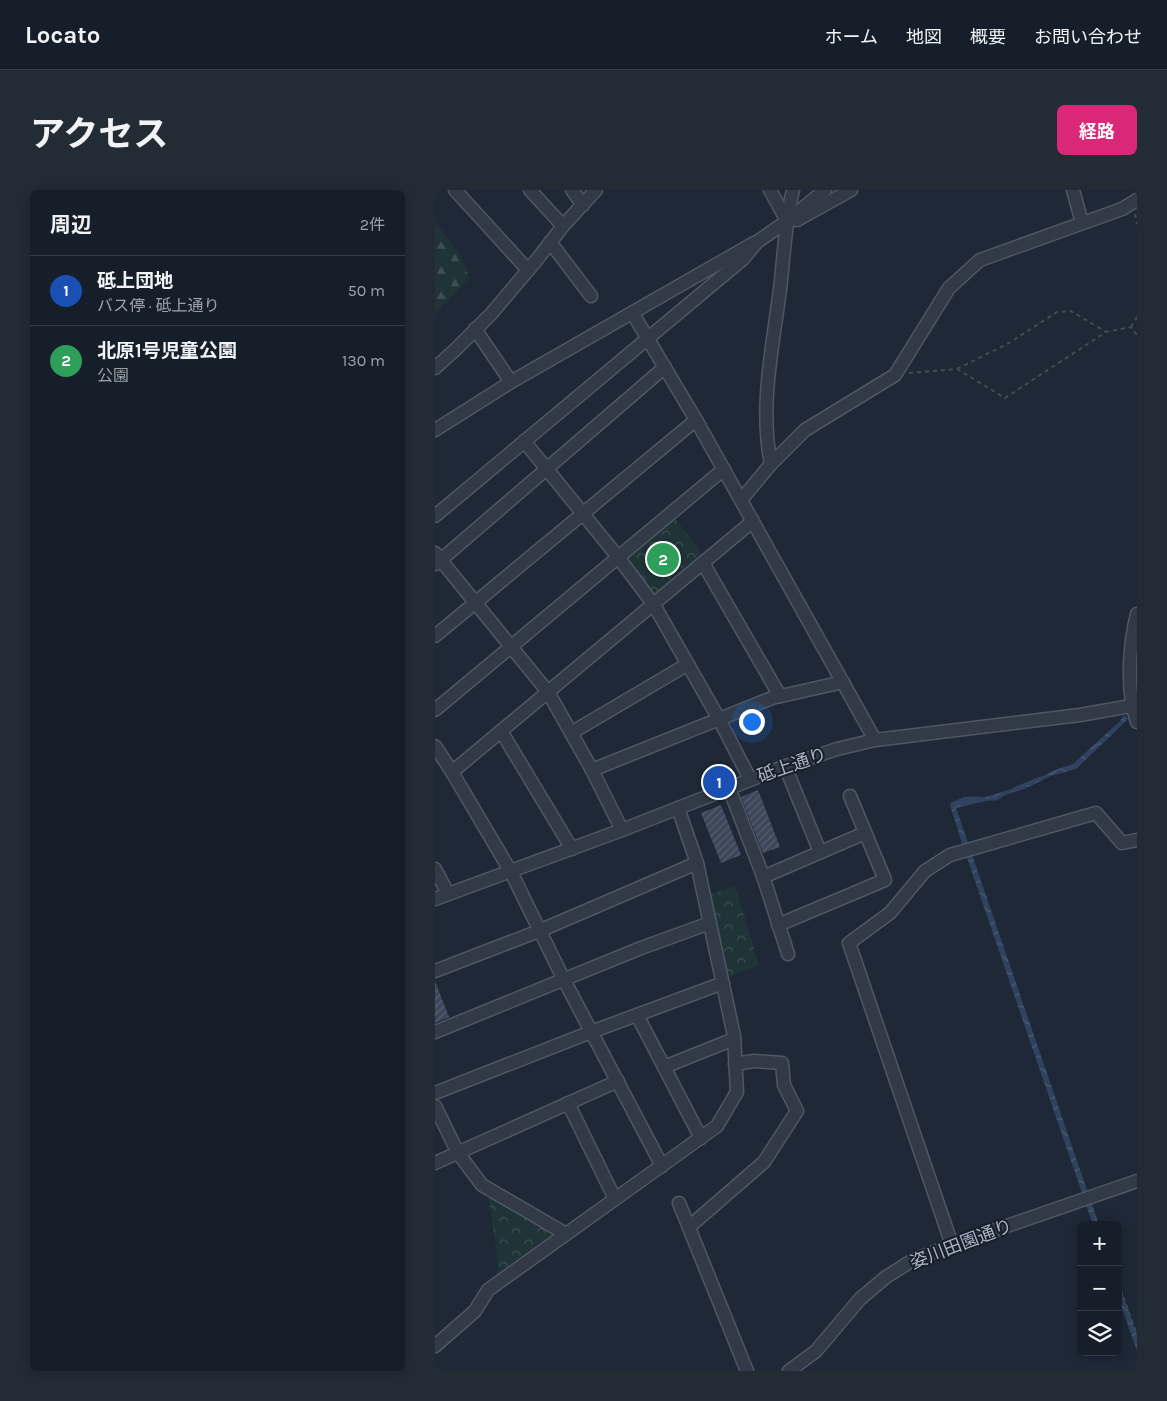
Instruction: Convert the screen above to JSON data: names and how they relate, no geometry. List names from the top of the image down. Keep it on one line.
{"streets":{"street":["砥上通り","姿川田園通り"]},"page":{"header":"Locato","nav":["ホーム","地図","概要","お問い合わせ"],"title":"アクセス","buttons":"経路","heading":["周辺","2件"],"list":[{"mark":"1","name":"砥上団地","note":"バス停 · 砥上通り","value":"50 m"},{"mark":"2","name":"北原1号児童公園","note":"公園","value":"130 m"}],"pins":["2","1"],"map_buttons":["+","−"]}}
